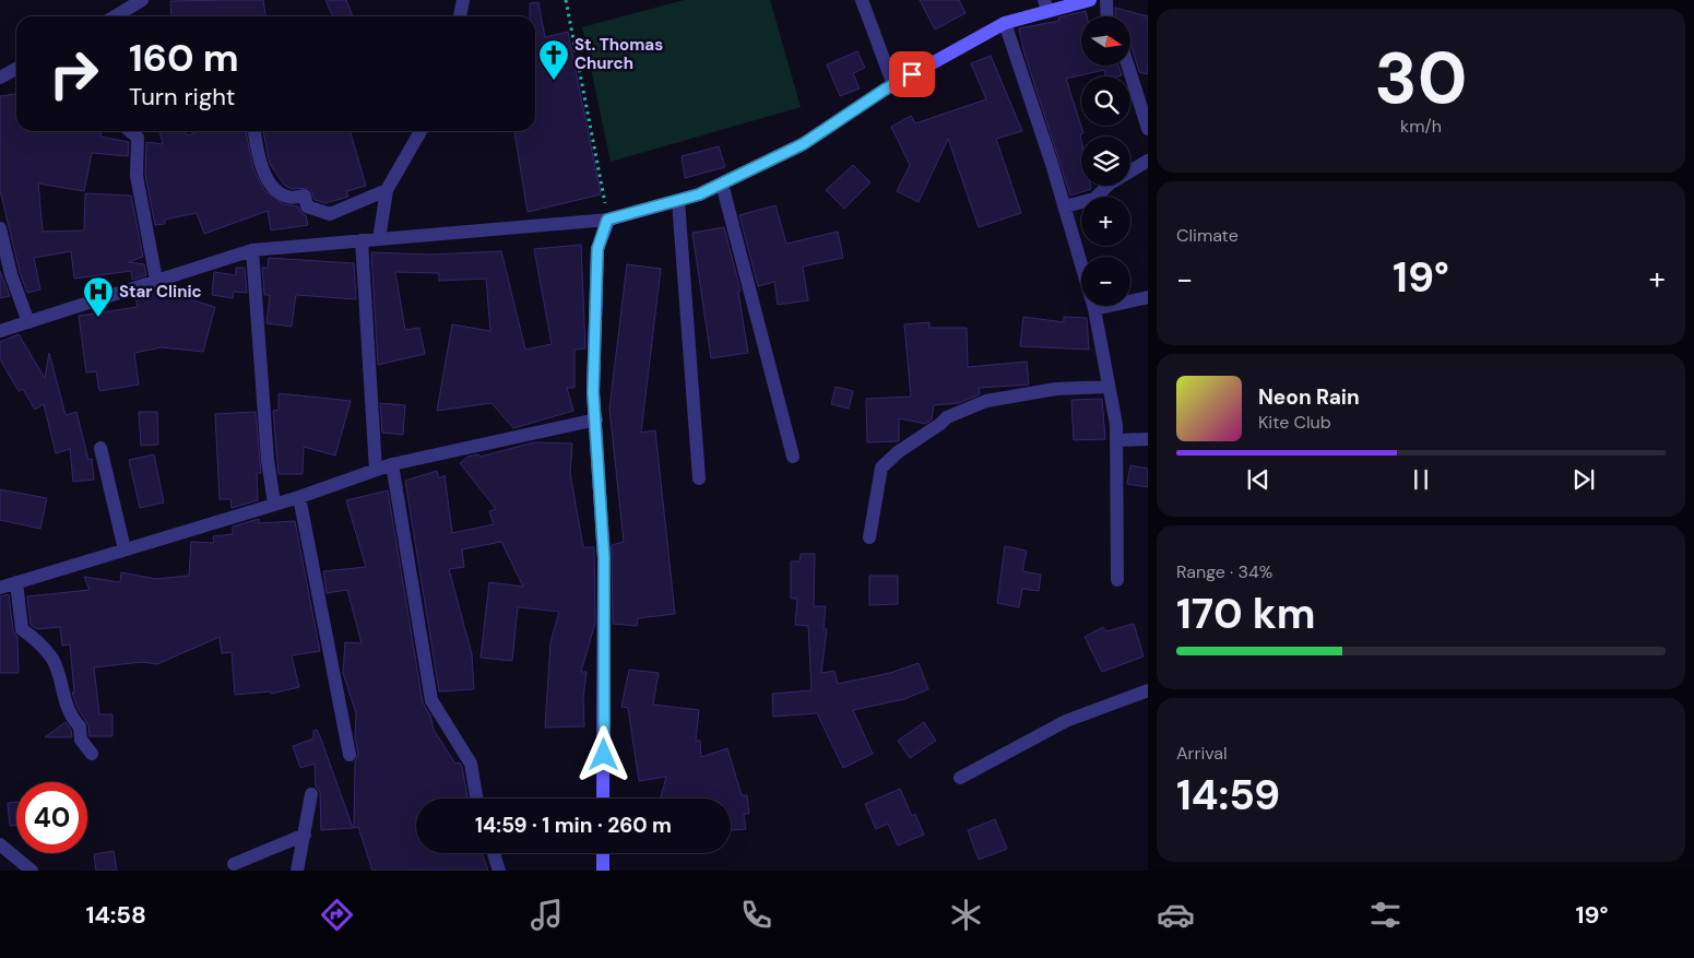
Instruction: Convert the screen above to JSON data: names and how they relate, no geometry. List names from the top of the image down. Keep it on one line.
{"places":{"church":["St. Thomas Church"],"hospital":["Star Clinic"]},"north":"right","page":{"tile":[["30","km/h"],"Climate",["Range · 34%","170 km"],["Arrival","14:59"]],"map_buttons":["+","−"],"turn":["160 m","Turn right"],"heat":["−","19°","+"],"song":["Neon Rain","Kite Club"],"limit":"40","trip":"14:59 · 1 min · 260 m","tabs":["14:58","19°"]}}
